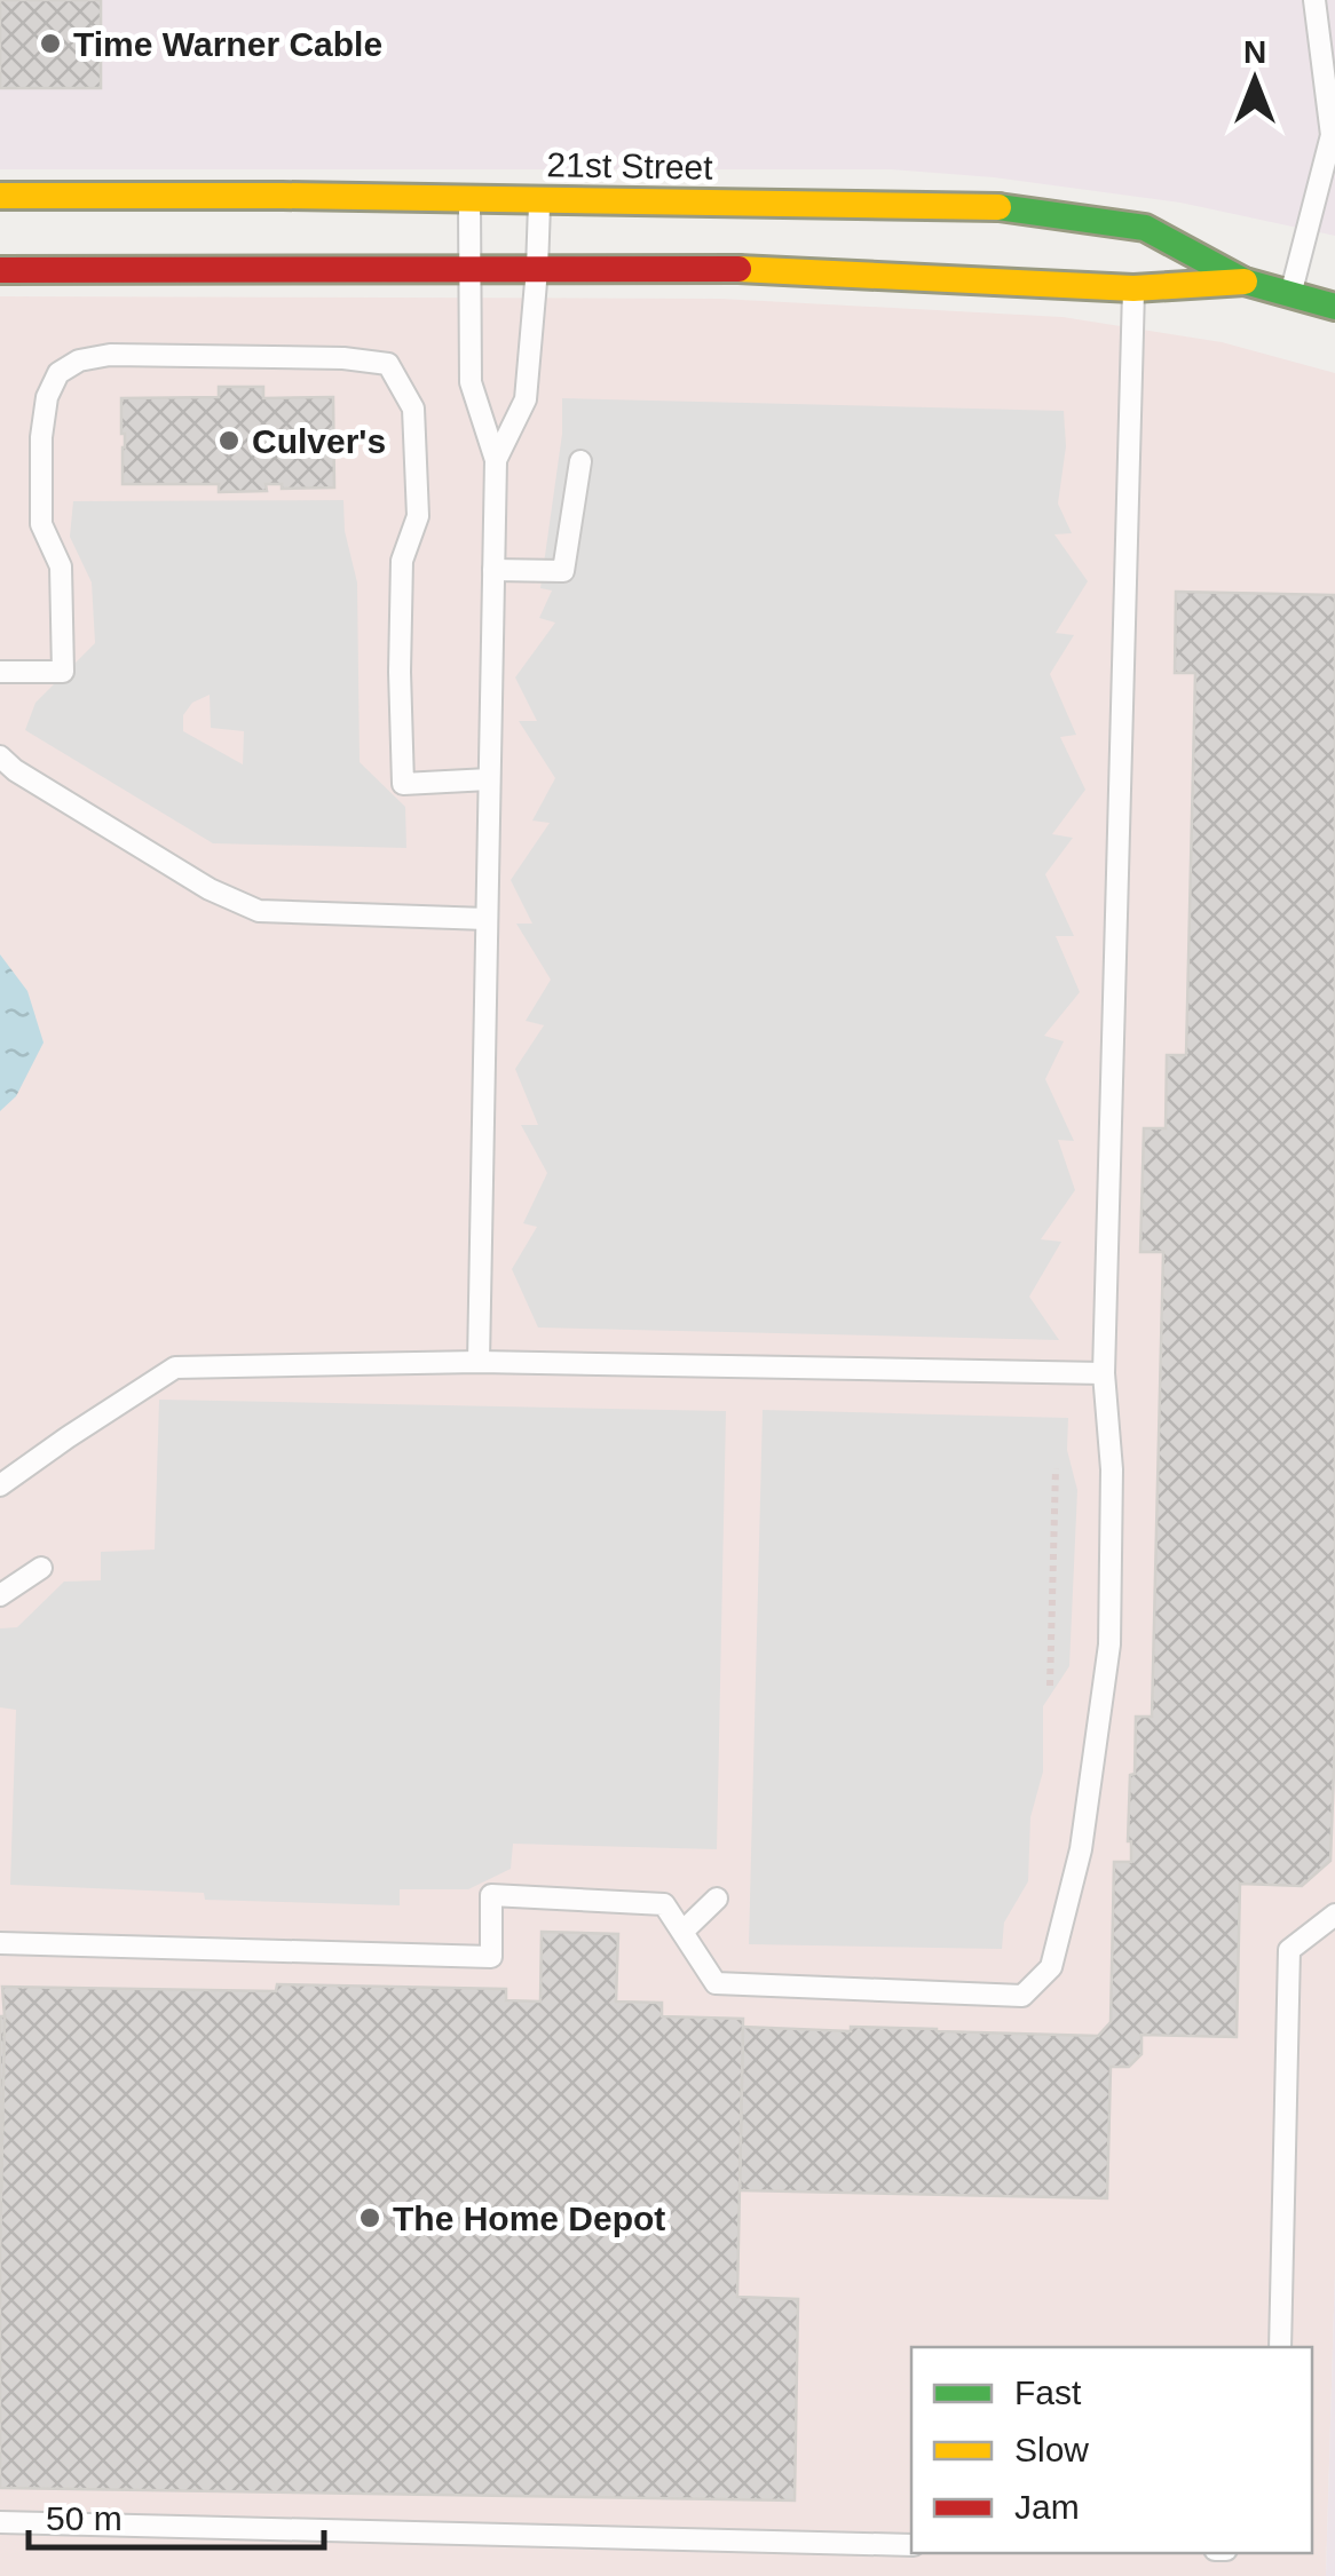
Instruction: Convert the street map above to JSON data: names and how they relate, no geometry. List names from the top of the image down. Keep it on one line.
{"streets":{"street":["21st Street"]},"places":["Time Warner Cable","Culver's","The Home Depot"],"legend":["Fast","Slow","Jam"],"scale_bar":"50 m","north":"top"}
